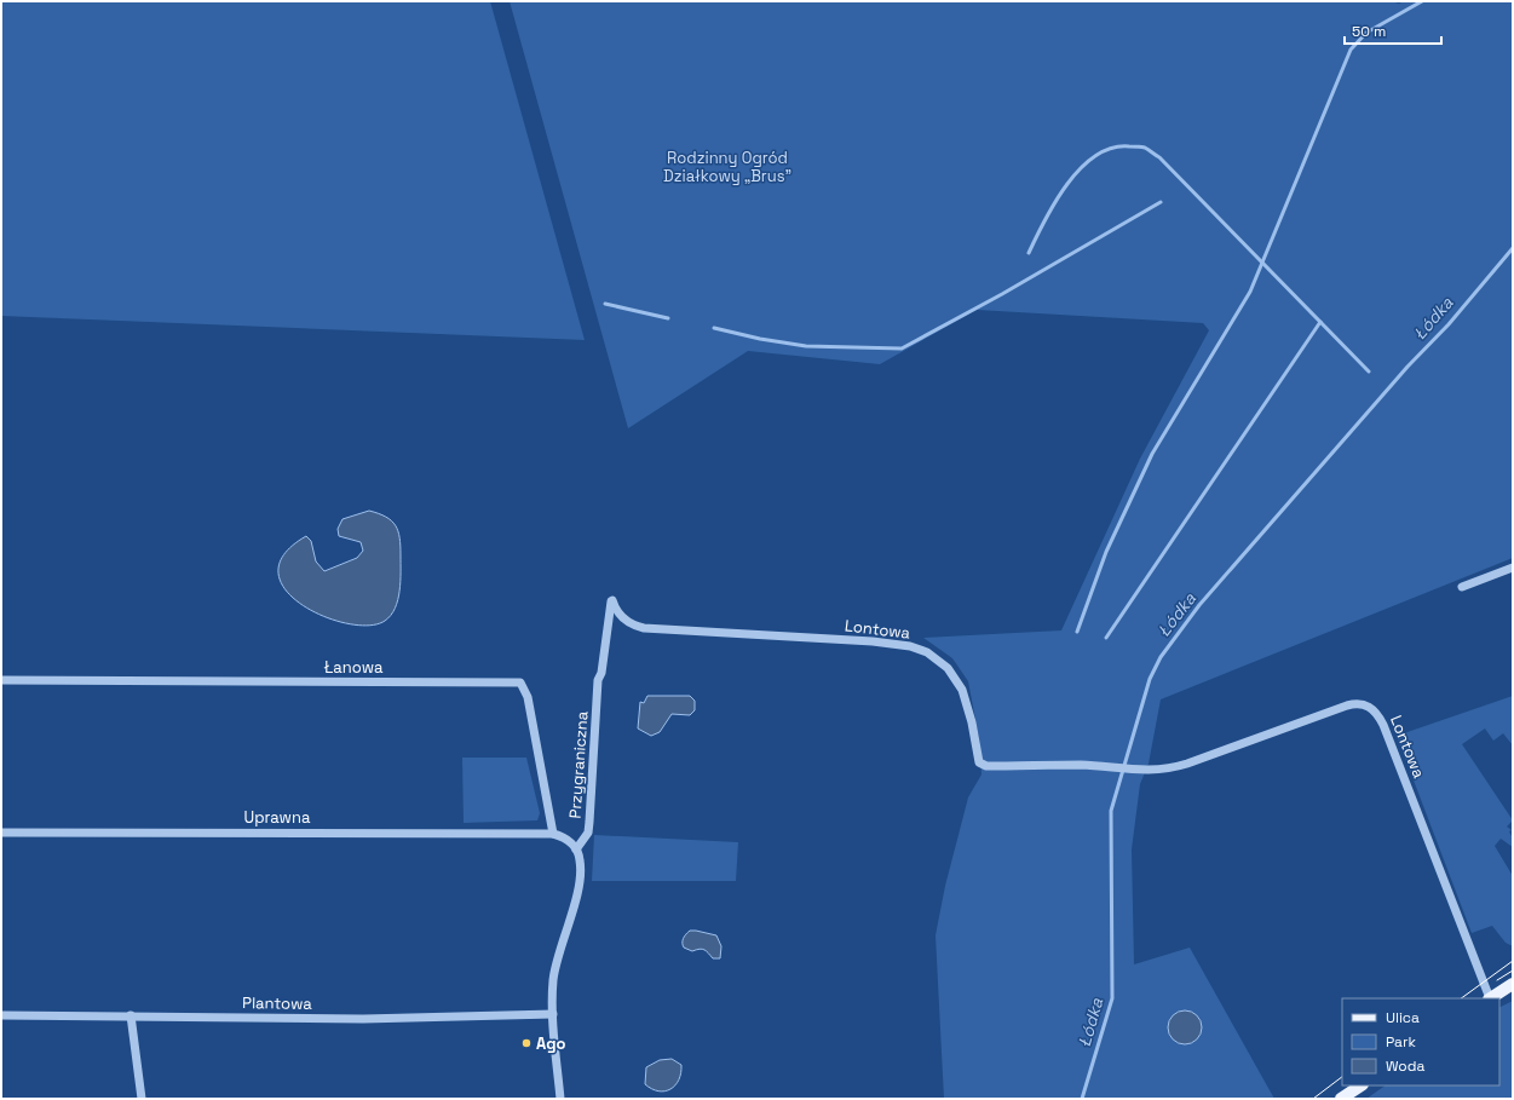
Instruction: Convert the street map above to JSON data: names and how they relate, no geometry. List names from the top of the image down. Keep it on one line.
{"streets":{"street":["Lontowa","Łanowa","Przygraniczna","Uprawna","Plantowa"]},"crossings":[["Lontowa","Przygraniczna"],["Łanowa","Uprawna"]],"water":["Łódka"],"parks":["Rodzinny Ogród Działkowy „Brus”"],"places":["Ago"],"legend":["Ulica","Park","Woda"],"scale_bar":"50 m"}
